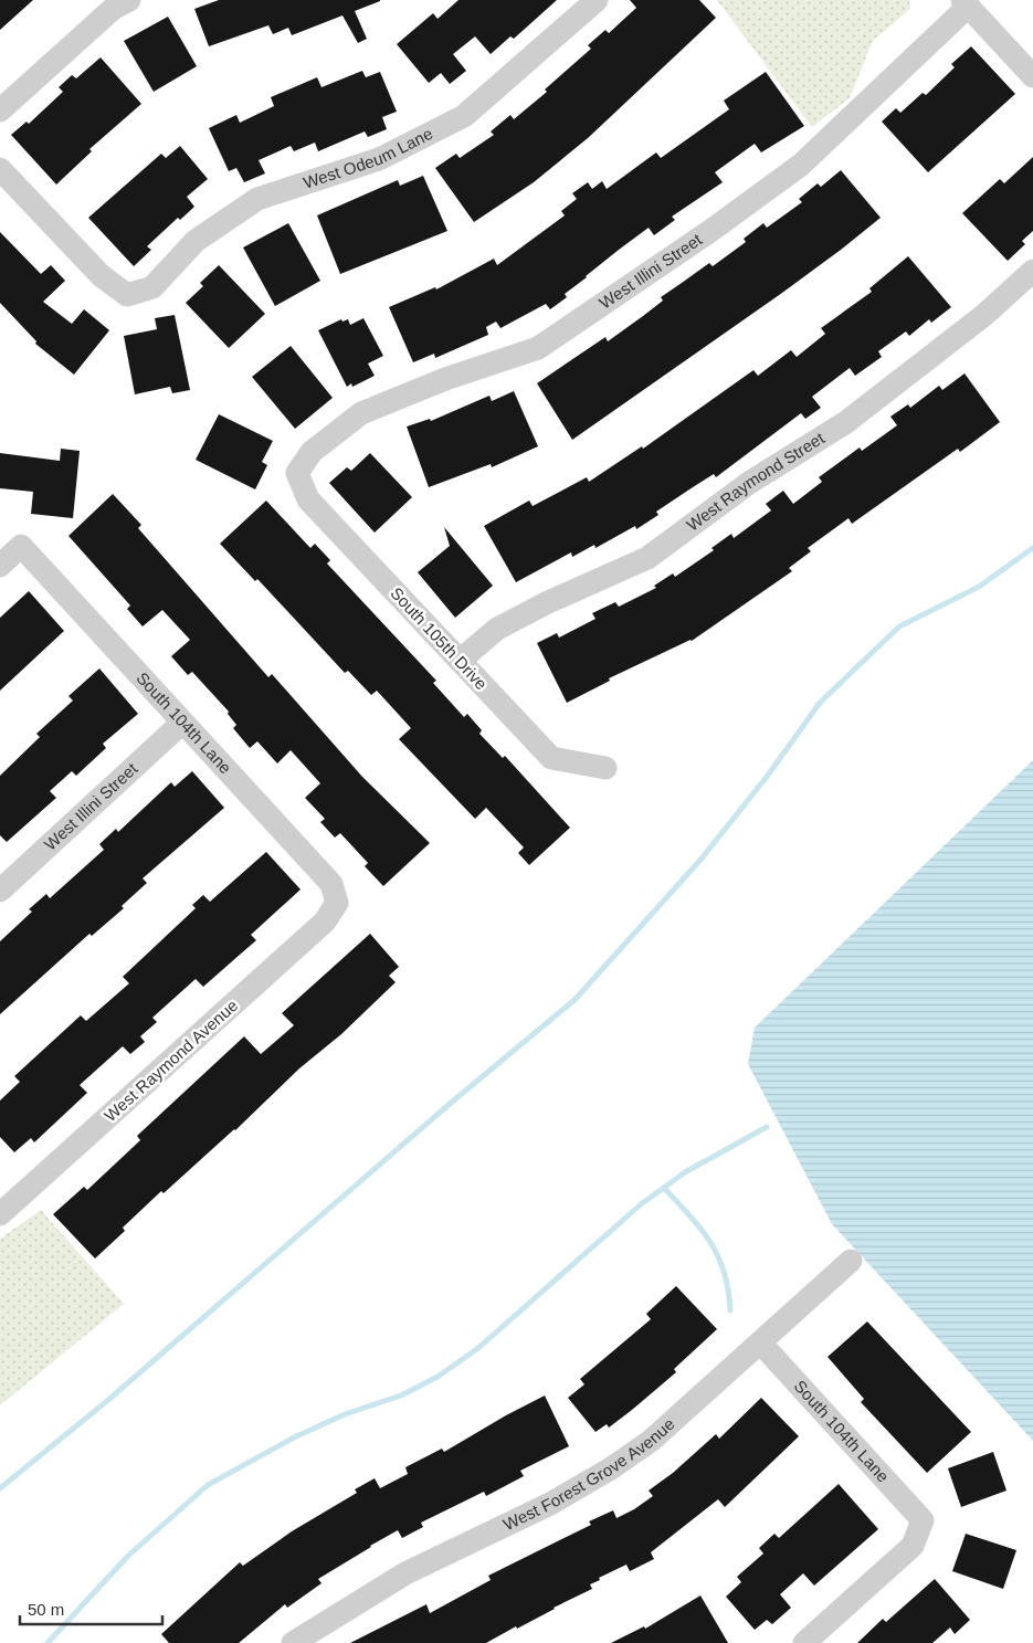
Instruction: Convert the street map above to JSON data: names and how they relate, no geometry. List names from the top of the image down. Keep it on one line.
{"streets":{"street":["West Odeum Lane","West Illini Street","West Raymond Street","South 105th Drive","South 104th Lane","West Raymond Avenue","West Forest Grove Avenue"]},"crossings":[["West Illini Street","South 105th Drive"],["West Illini Street","South 104th Lane"],["West Raymond Street","South 105th Drive"],["South 104th Lane","West Raymond Avenue"],["South 104th Lane","West Forest Grove Avenue"]],"scale_bar":"50 m"}
